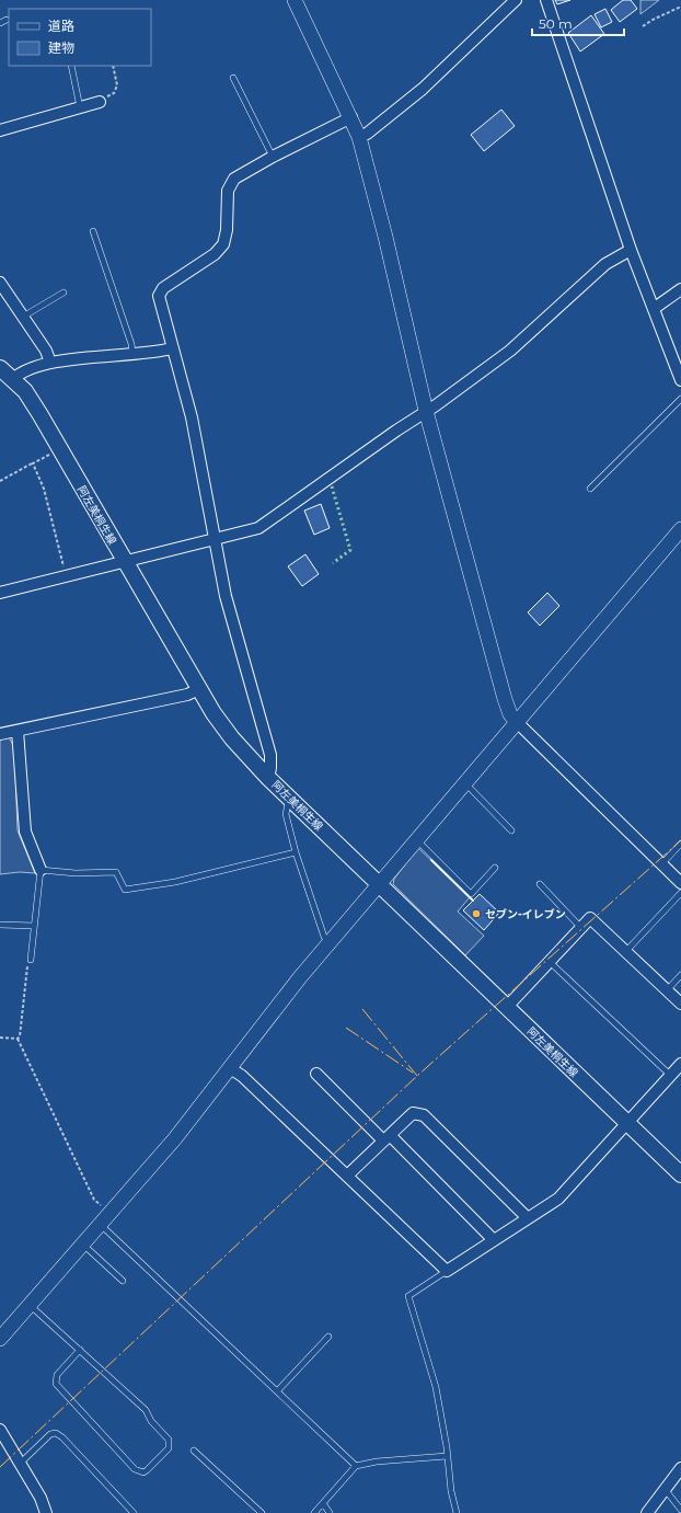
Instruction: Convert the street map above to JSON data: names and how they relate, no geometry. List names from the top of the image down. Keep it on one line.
{"streets":{"main road":["阿左美桐生線"]},"places":["セブン-イレブン"],"legend":["道路","建物"],"scale_bar":"50 m"}
